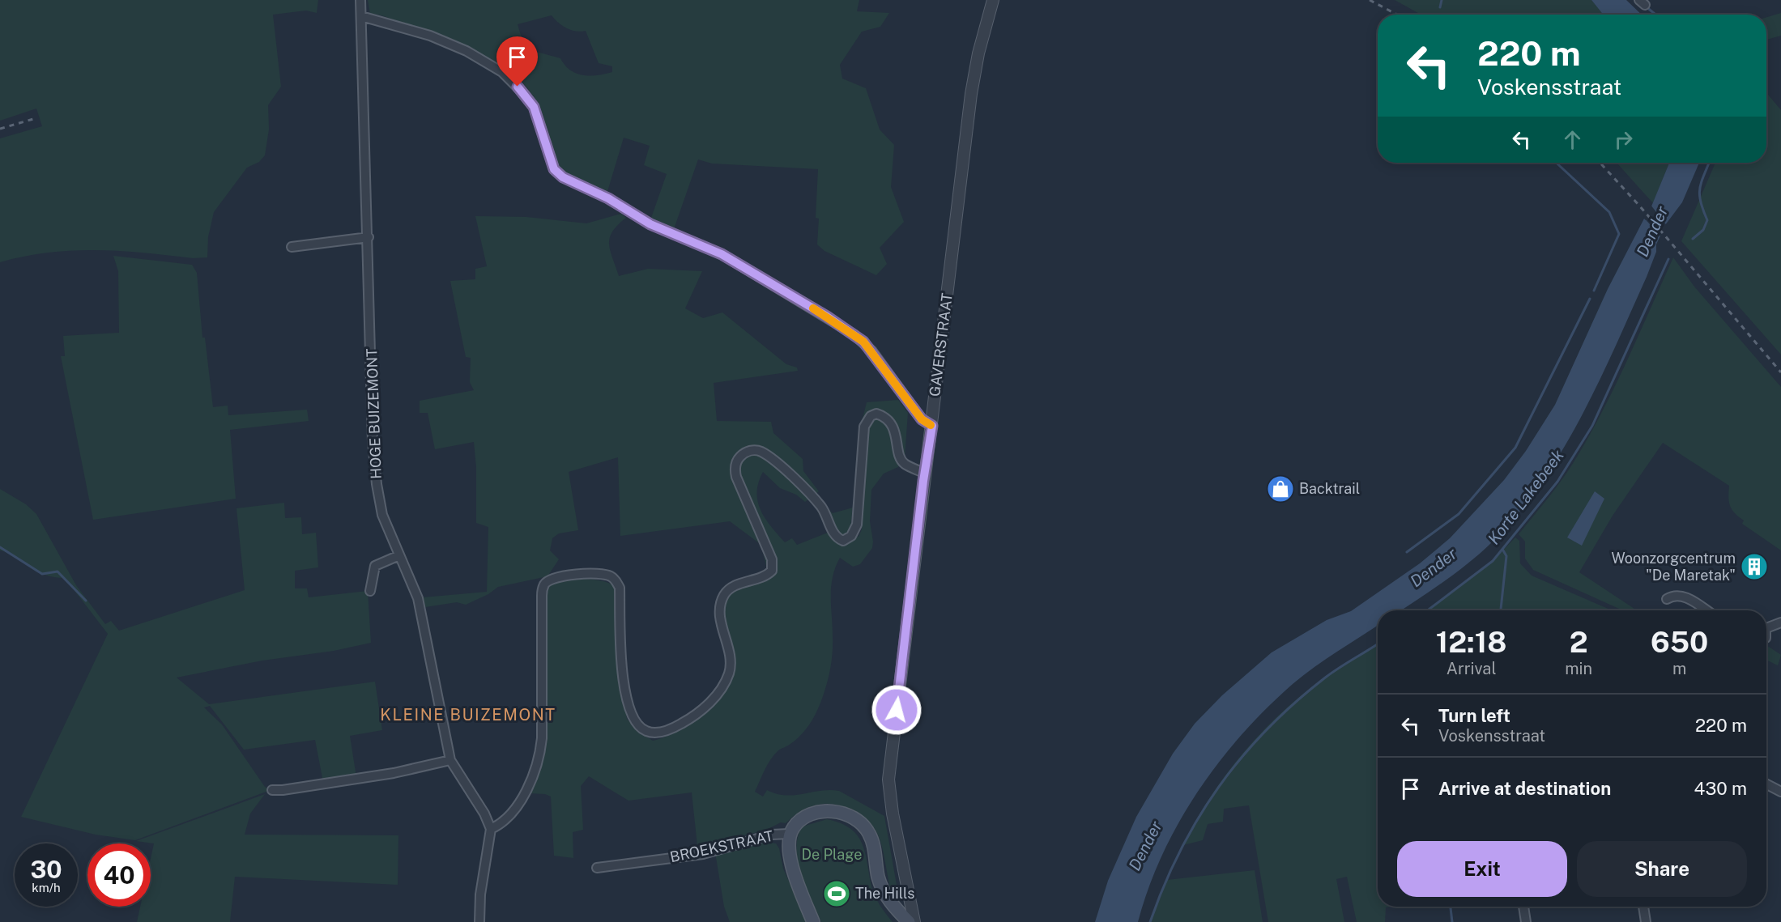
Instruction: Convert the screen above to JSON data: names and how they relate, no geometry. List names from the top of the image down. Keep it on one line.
{"streets":{"street":["GAVERSTRAAT","HOGE BUIZEMONT","BROEKSTRAAT"]},"districts":["KLEINE BUIZEMONT"],"water":["Dender","Korte Lakebeek"],"parks":["De Plage"],"places":{"shop":["Backtrail"],"building":["Woonzorgcentrum \"De Maretak\""],"sports":["The Hills"]},"page":{"turn":["220 m","Voskensstraat"],"eta":["12:18","Arrival","2","min","650","m"],"list":[{"name":"Turn left","note":"Voskensstraat","value":"220 m"},{"name":"Arrive at destination","value":"430 m"}],"buttons":["Exit","Share"],"speed":"30 km/h","limit":"40"}}
